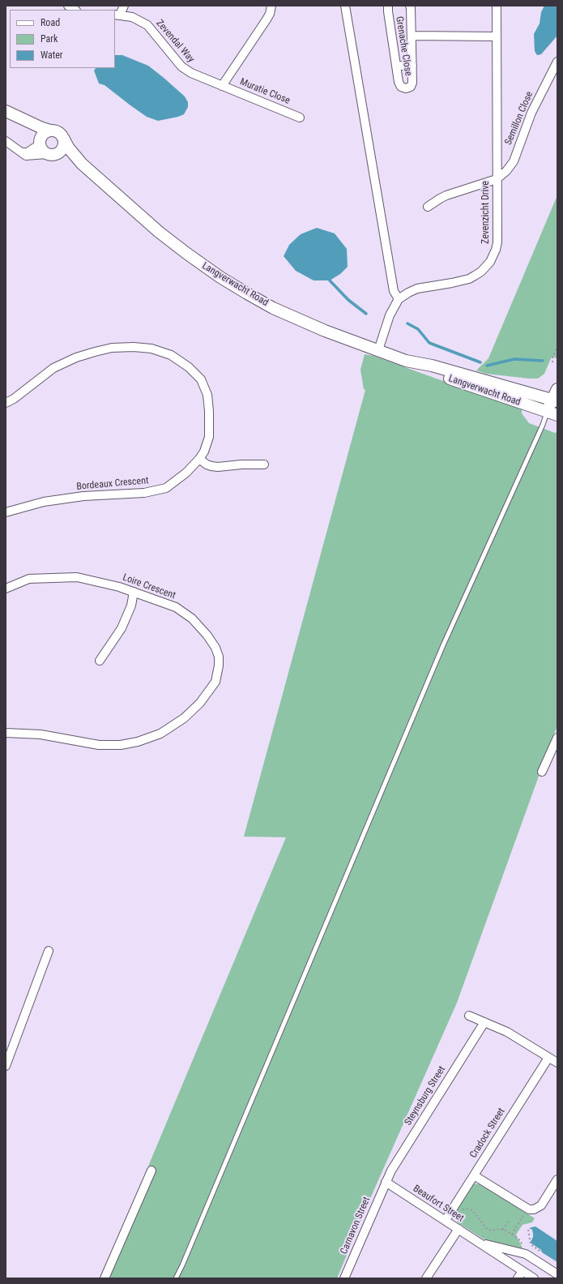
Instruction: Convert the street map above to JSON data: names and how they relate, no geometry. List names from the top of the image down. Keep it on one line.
{"streets":{"street":["Zevendal Way","Grenache Close","Muratie Close","Semillon Close","Zevenzicht Drive","Langverwacht Road","Bordeaux Crescent","Loire Crescent","Steynsburg Street","Cradock Street","Beaufort Street","Carnavon Street"]},"crossings":[["Zevendal Way","Muratie Close"],["Grenache Close","Zevenzicht Drive"],["Semillon Close","Zevenzicht Drive"],["Steynsburg Street","Beaufort Street"],["Steynsburg Street","Carnavon Street"],["Cradock Street","Beaufort Street"],["Beaufort Street","Carnavon Street"]],"legend":["Road","Park","Water"]}
